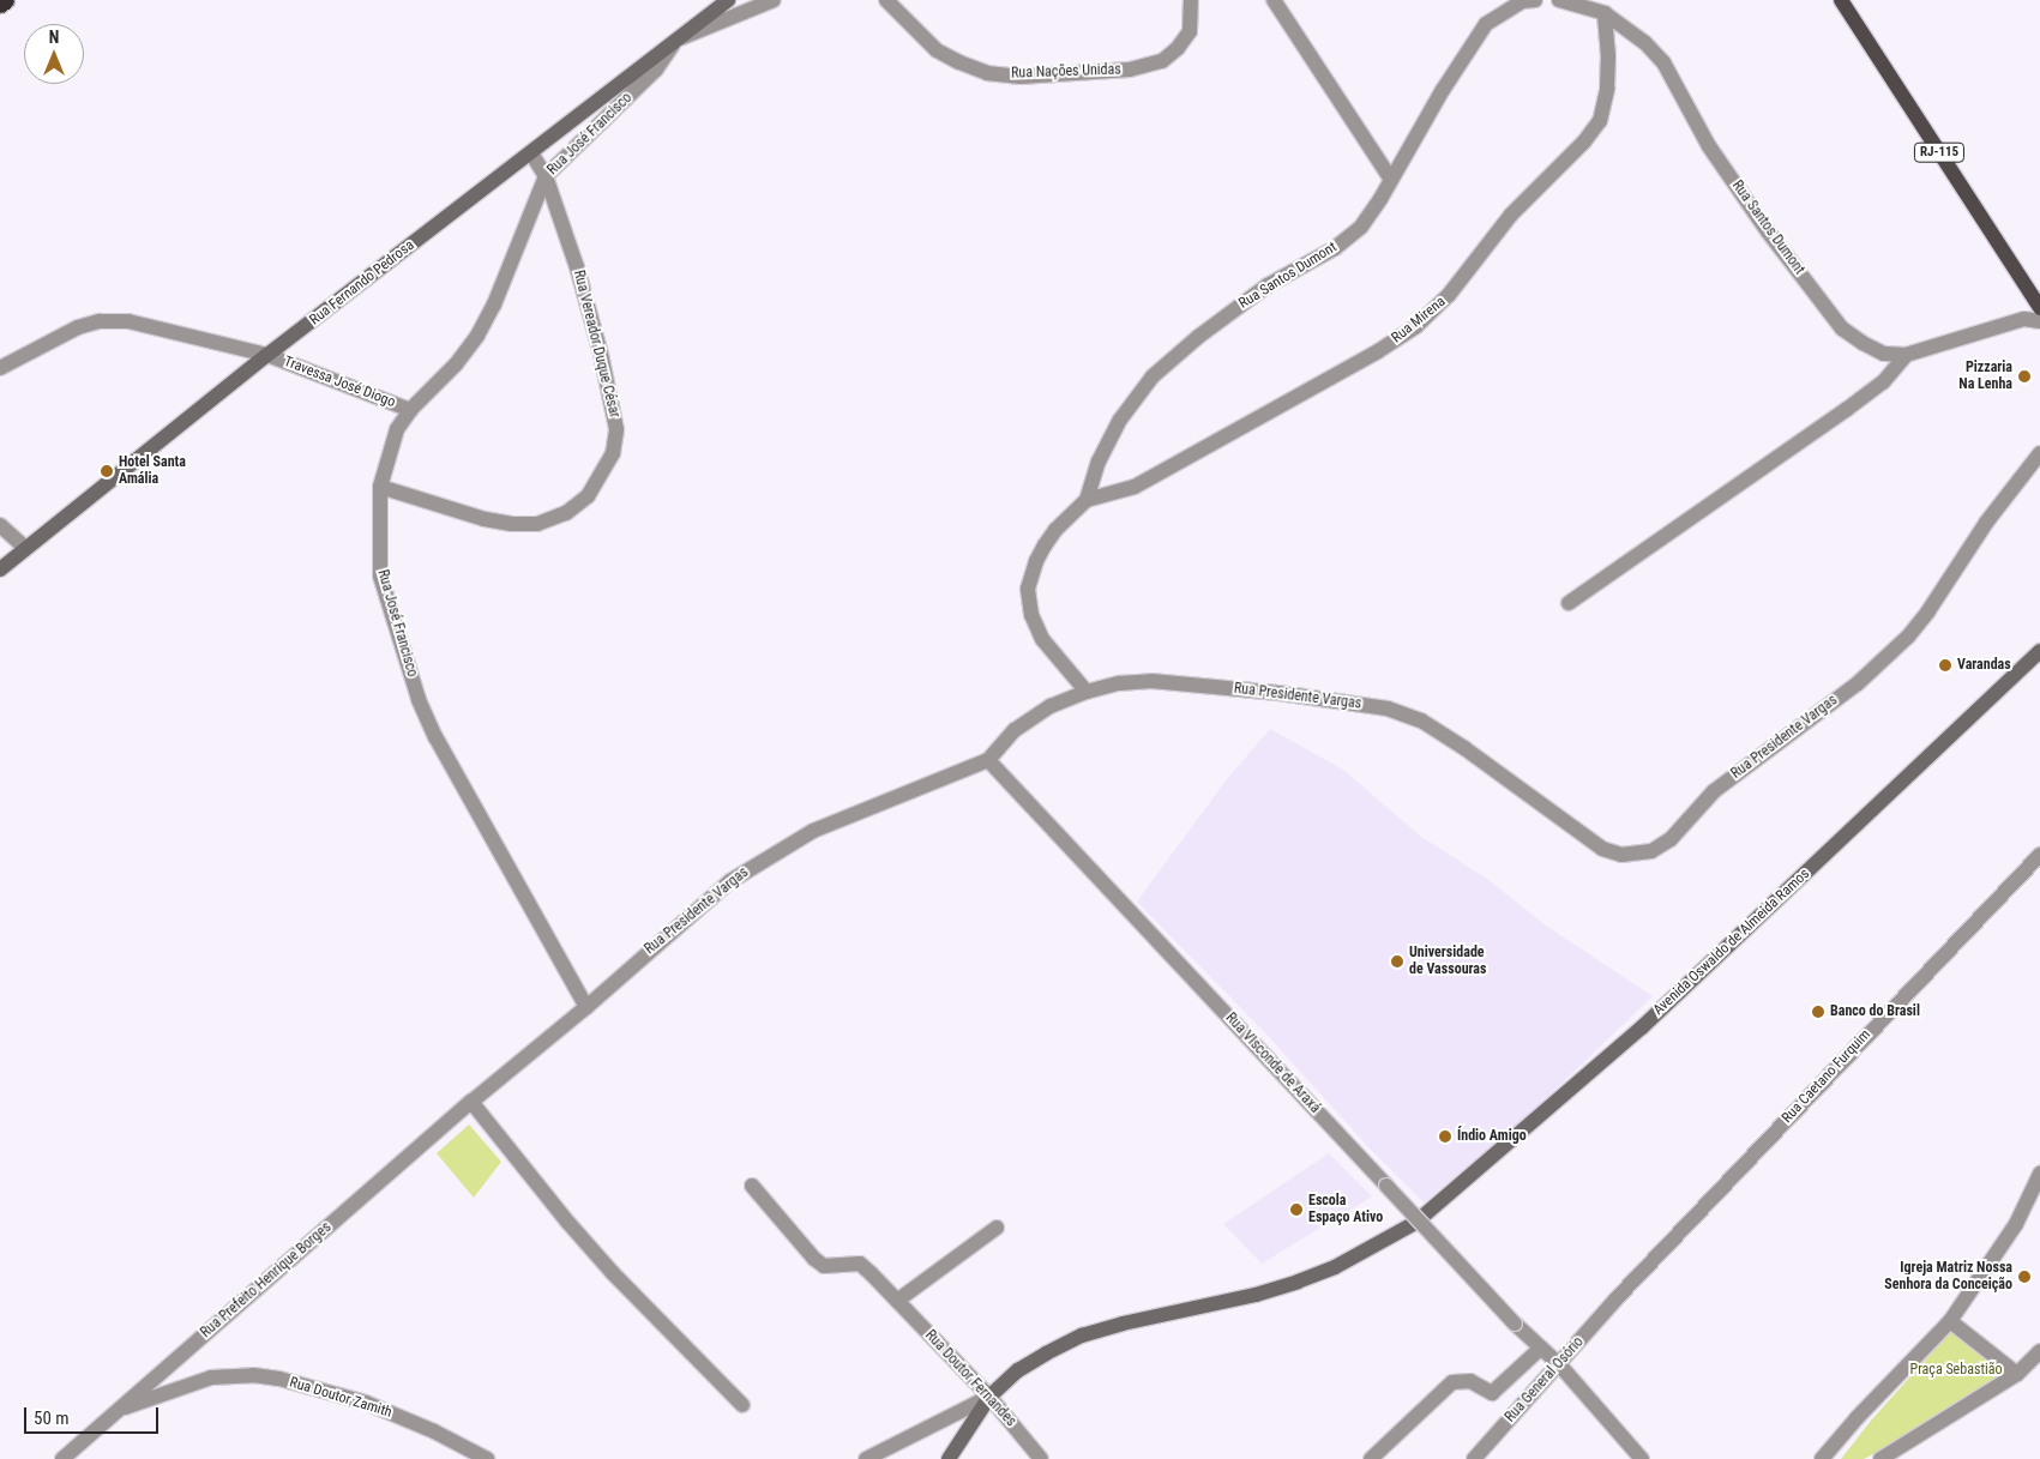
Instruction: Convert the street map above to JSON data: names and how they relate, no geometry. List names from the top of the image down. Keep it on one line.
{"streets":{"main road":["RJ-115"],"street":["Rua Nações Unidas","Rua José Francisco","Rua Santos Dumont","Rua Fernando Pedrosa","Rua Mirena","Rua Vereador Duque César","Travessa José Diogo","Rua Presidente Vargas","Avenida Oswaldo de Almeida Ramos","Rua VIsconde de Araxá","Rua Caetano Furquim","Rua Prefeito Henrique Borges","Rua Doutor Fernandes","Rua General Osório","Rua Doutor Zamith"]},"crossings":[["Rua José Francisco","Rua Fernando Pedrosa"],["Rua José Francisco","Rua Vereador Duque César"],["Rua José Francisco","Travessa José Diogo"],["Rua José Francisco","Rua Presidente Vargas"],["Rua Santos Dumont","Rua Mirena"],["Rua Santos Dumont","Rua Presidente Vargas"],["Rua Fernando Pedrosa","Rua Vereador Duque César"],["Rua Fernando Pedrosa","Travessa José Diogo"],["Rua Presidente Vargas","Rua VIsconde de Araxá"],["Rua Presidente Vargas","Rua Prefeito Henrique Borges"],["Avenida Oswaldo de Almeida Ramos","Rua Doutor Fernandes"],["Rua VIsconde de Araxá","Rua General Osório"],["Rua Caetano Furquim","Rua General Osório"],["Rua Prefeito Henrique Borges","Rua Doutor Zamith"]],"parks":["Praça Sebastião"],"places":["Pizzaria Na Lenha","Hotel Santa Amália","Varandas","Universidade de Vassouras","Banco do Brasil","Índio Amigo","Escola Espaço Ativo","Igreja Matriz Nossa Senhora da Conceição"],"scale_bar":"50 m","north":"top"}
